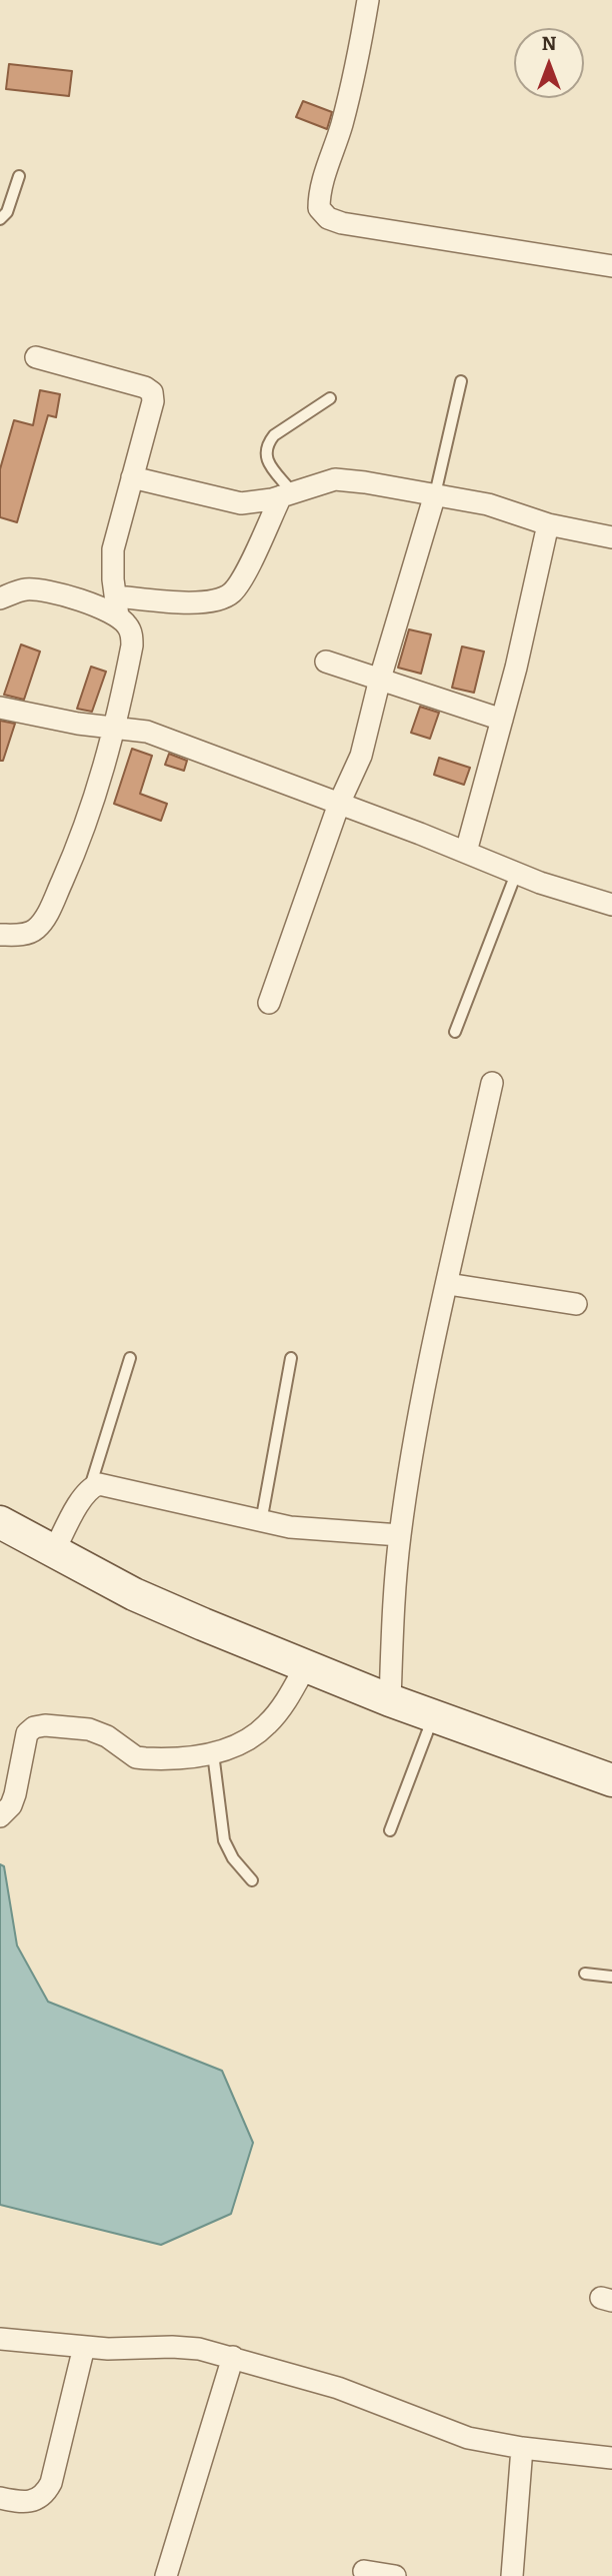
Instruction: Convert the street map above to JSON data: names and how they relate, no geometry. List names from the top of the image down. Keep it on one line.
{"north":"top"}
